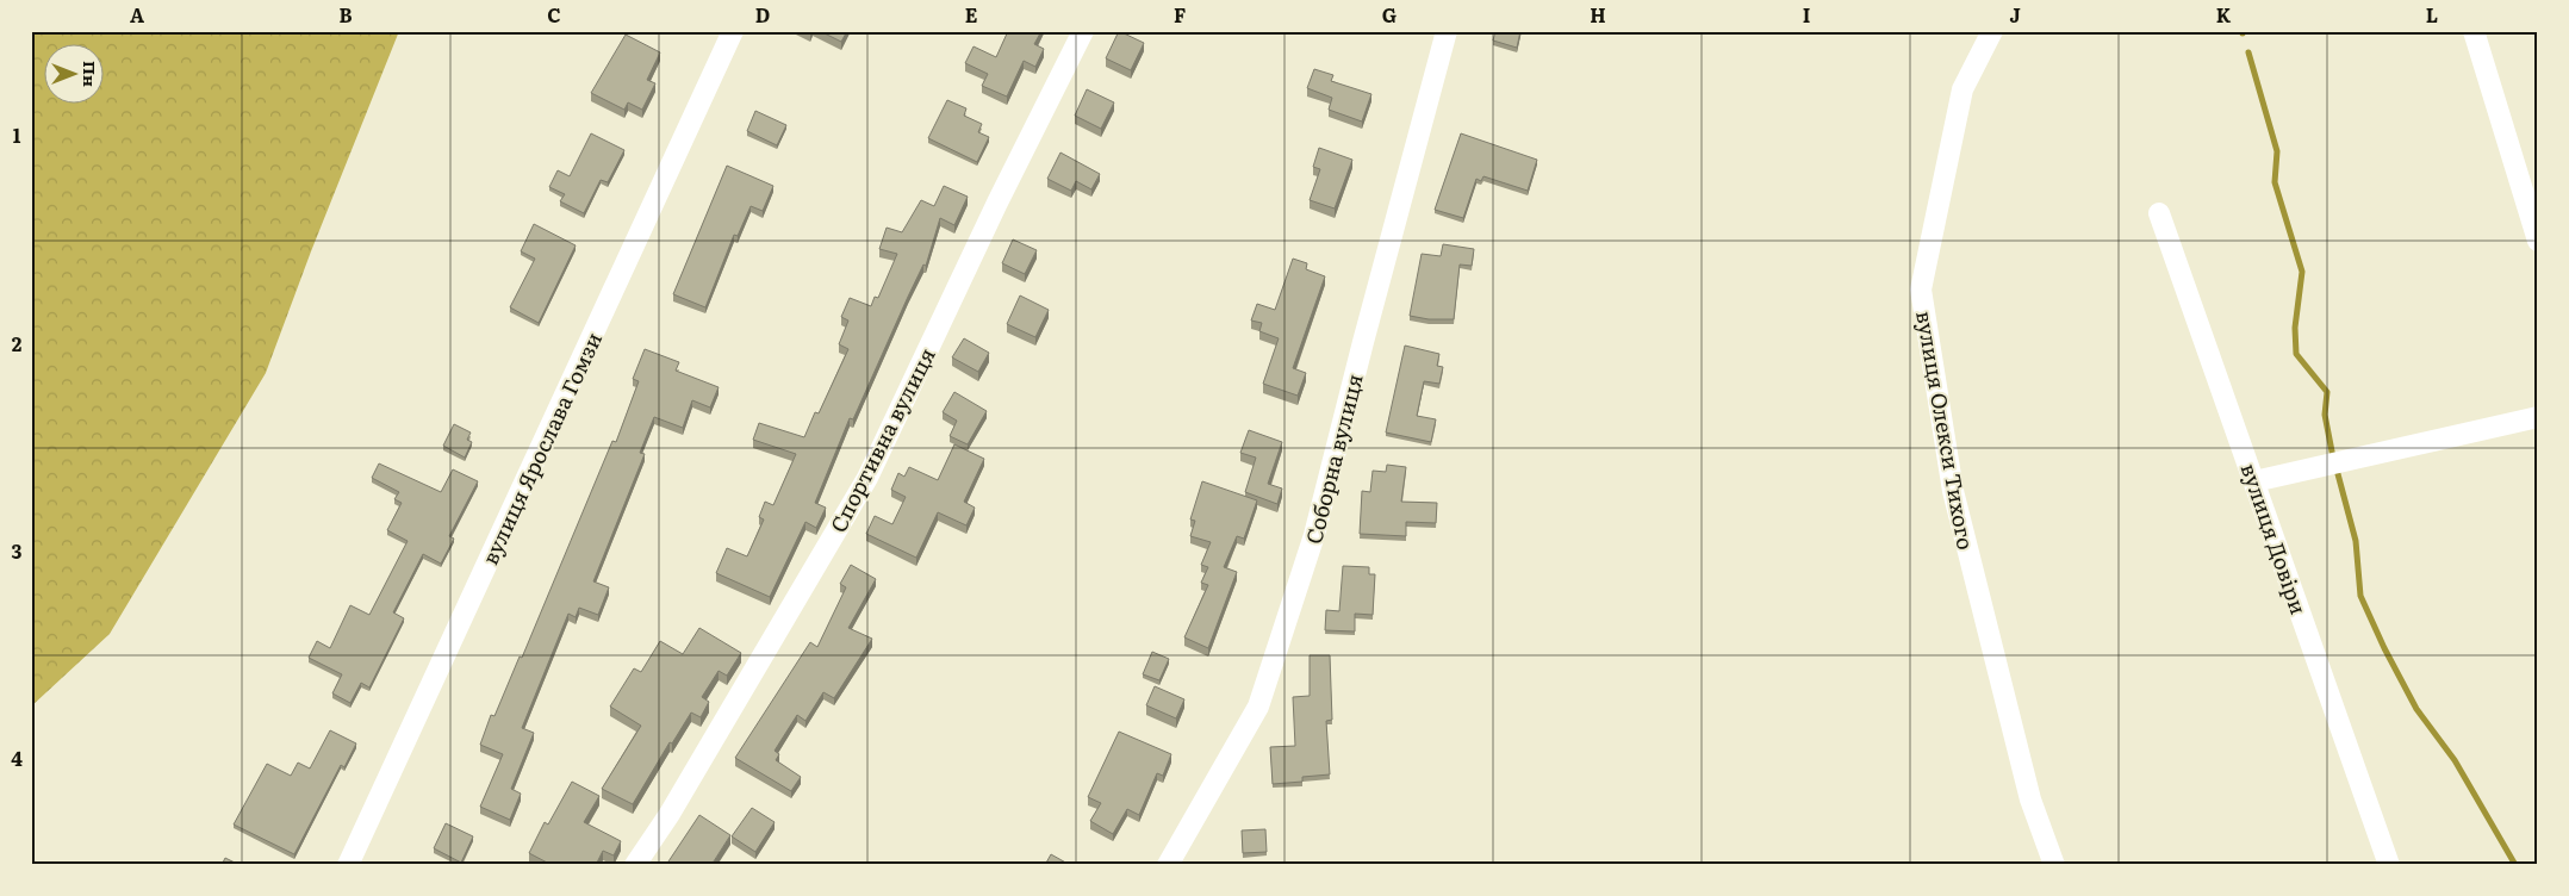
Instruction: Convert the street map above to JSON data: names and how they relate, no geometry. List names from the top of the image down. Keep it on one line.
{"streets":{"street":["вулиця Олекси Тихого","Спортивна вулиця","вулиця Ярослава Гомзи","Соборна вулиця","вулиця Довіри"]},"north":"right","grid":{"columns":["A","B","C","D","E","F","G","H","I","J","K","L"],"rows":["1","2","3","4"]}}
